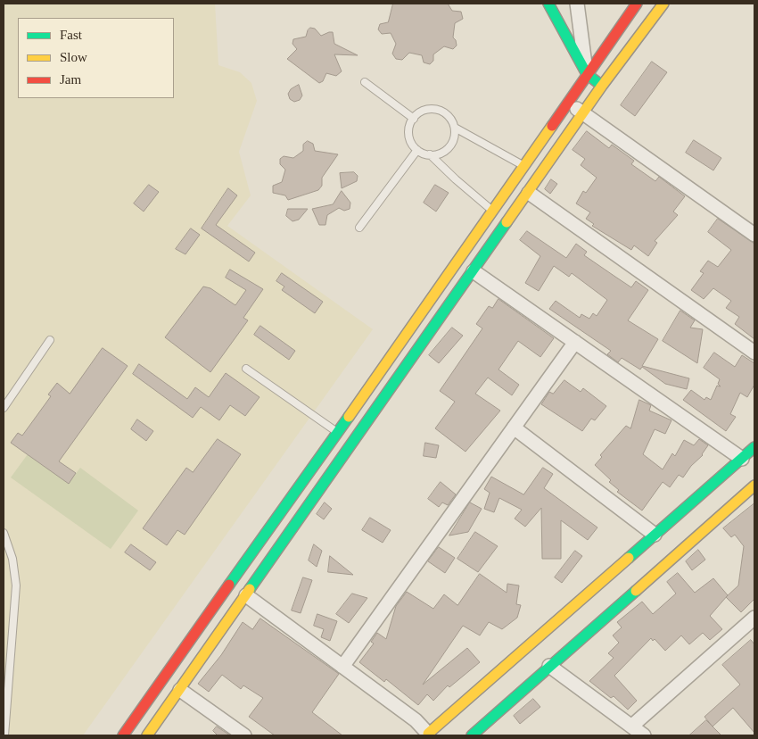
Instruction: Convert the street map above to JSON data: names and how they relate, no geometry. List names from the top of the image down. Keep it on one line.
{"legend":["Fast","Slow","Jam"]}
